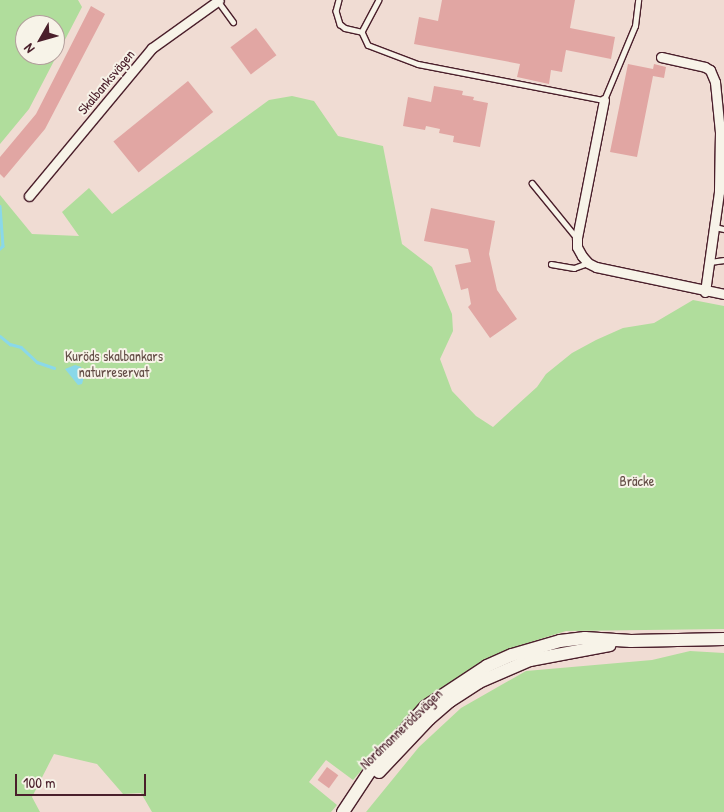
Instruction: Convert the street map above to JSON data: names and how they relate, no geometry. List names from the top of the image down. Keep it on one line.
{"streets":{"main road":["Nordmannerödsvägen"],"street":["Skalbanksvägen"]},"parks":["Kuröds skalbankars naturreservat","Bräcke"],"scale_bar":"100 m","north":"bottom left"}
